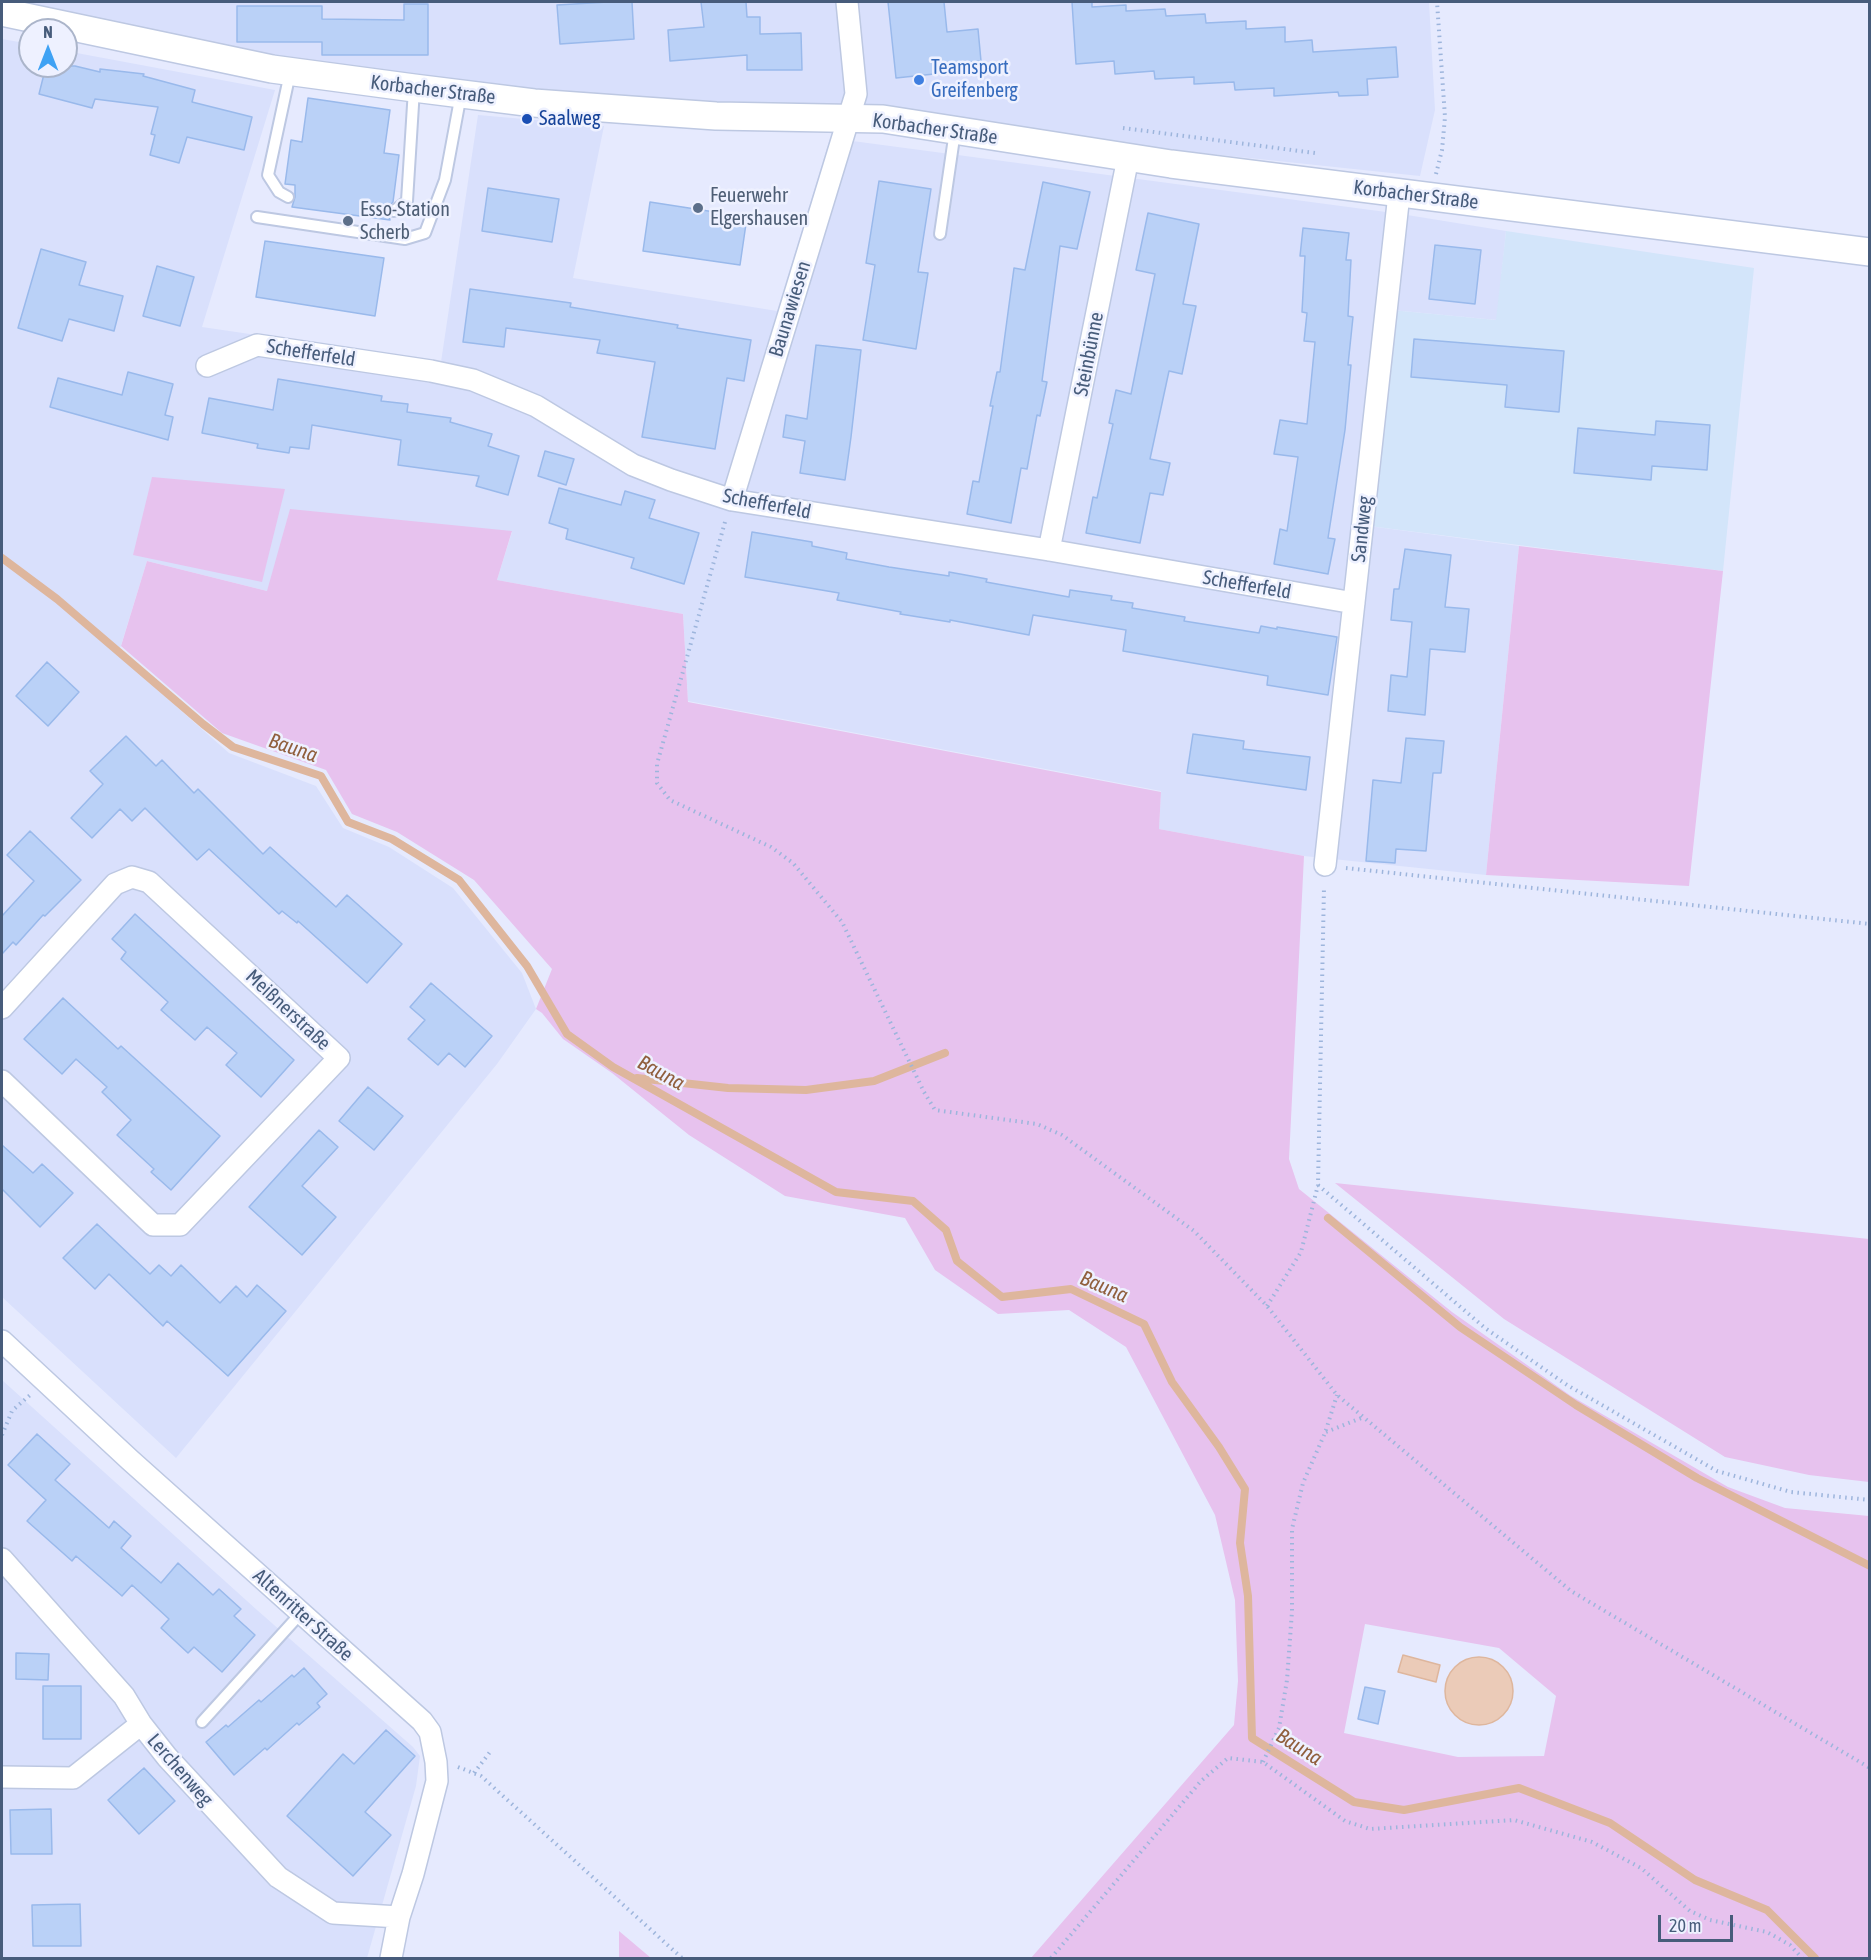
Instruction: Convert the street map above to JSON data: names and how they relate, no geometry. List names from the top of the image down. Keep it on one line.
{"streets":{"street":["Korbacher Straße","Baunawiesen","Schefferfeld","Steinbünne","Sandweg","Meißnerstraße","Altenritter Straße","Lerchenweg"]},"crossings":[["Korbacher Straße","Baunawiesen"],["Korbacher Straße","Steinbünne"],["Korbacher Straße","Sandweg"],["Baunawiesen","Schefferfeld"],["Schefferfeld","Steinbünne"],["Schefferfeld","Sandweg"],["Altenritter Straße","Lerchenweg"]],"water":["Bauna"],"places":["Teamsport Greifenberg","Saalweg","Feuerwehr Elgershausen","Esso-Station Scherb"],"scale_bar":"20 m","north":"top"}
